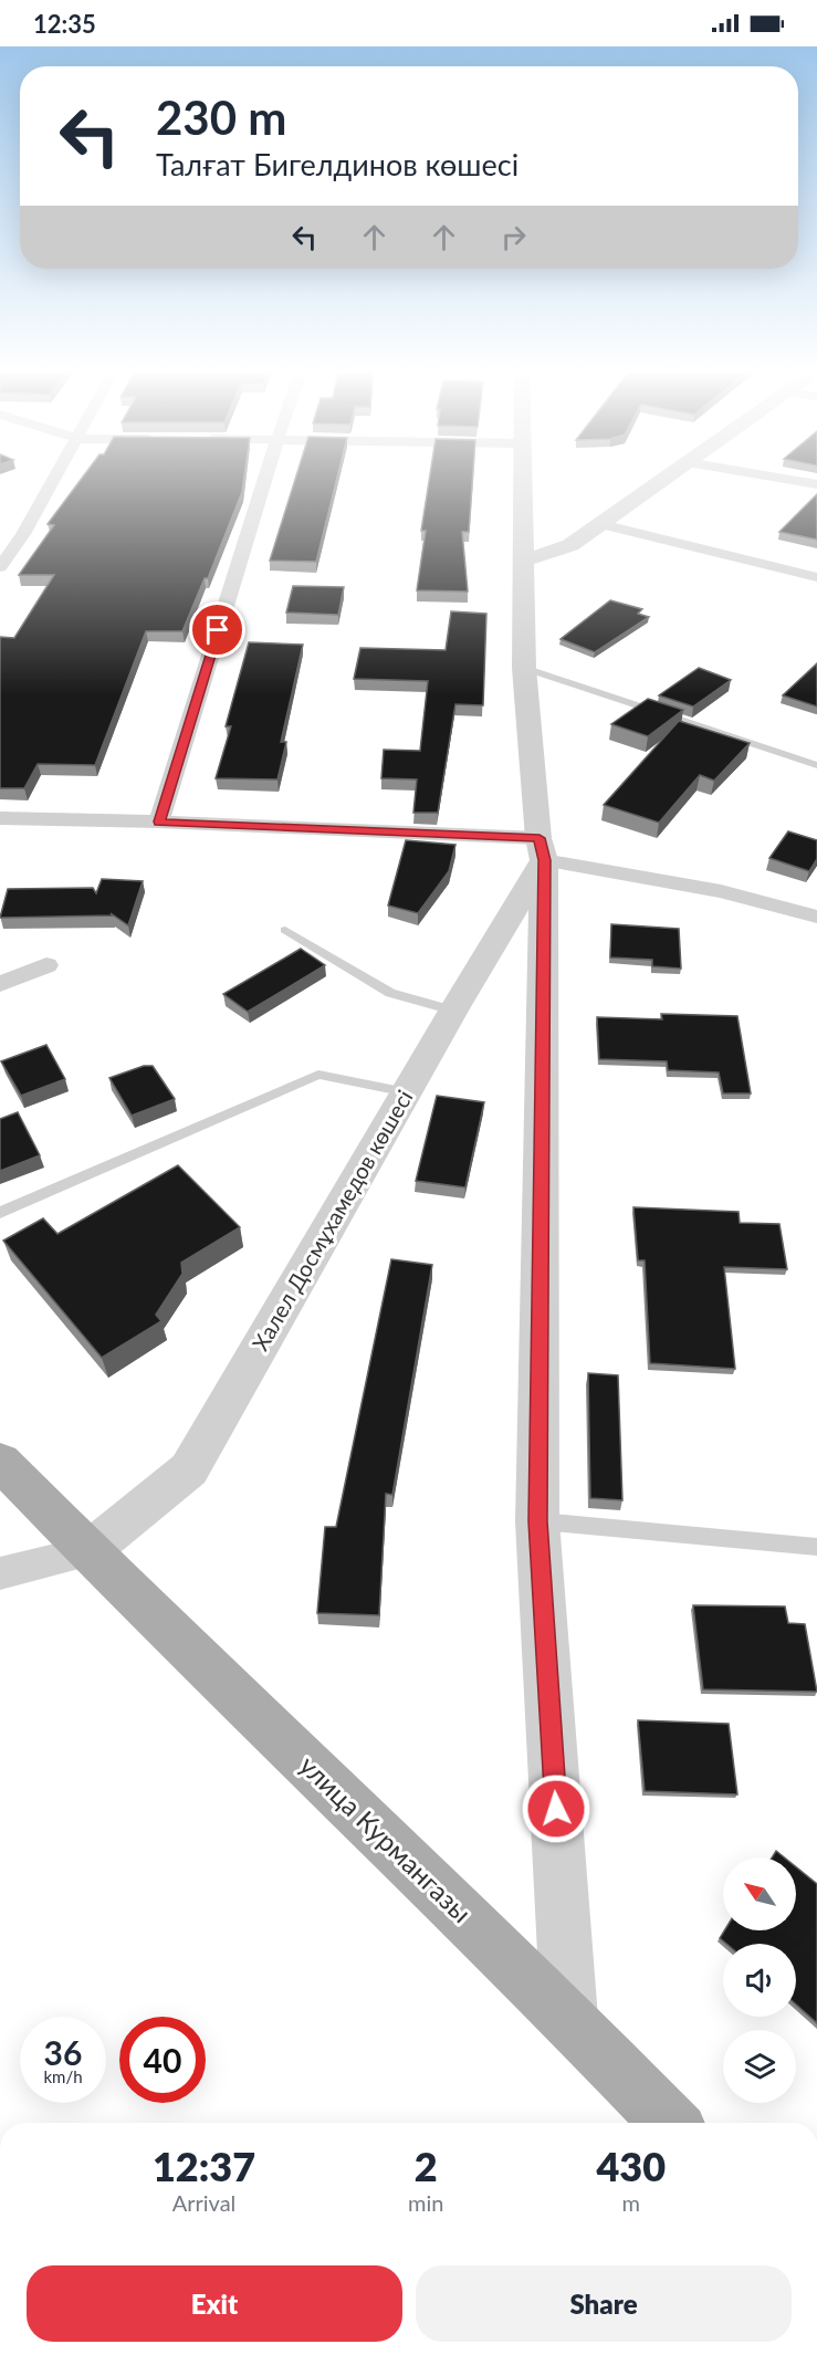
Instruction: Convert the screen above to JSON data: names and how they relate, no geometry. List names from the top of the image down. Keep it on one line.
{"streets":{"main road":["улица Курмангазы"],"street":["Халел Досмұхамедов көшесі"]},"crossings":[["Халел Досмұхамедов көшесі","улица Курмангазы"]],"north":"top left","page":{"status":"12:35","turn":["230 m","Талғат Бигелдинов көшесі"],"speed":"36 km/h","limit":"40","eta":["12:37","Arrival","2","min","430","m"],"buttons":["Exit","Share"]}}
